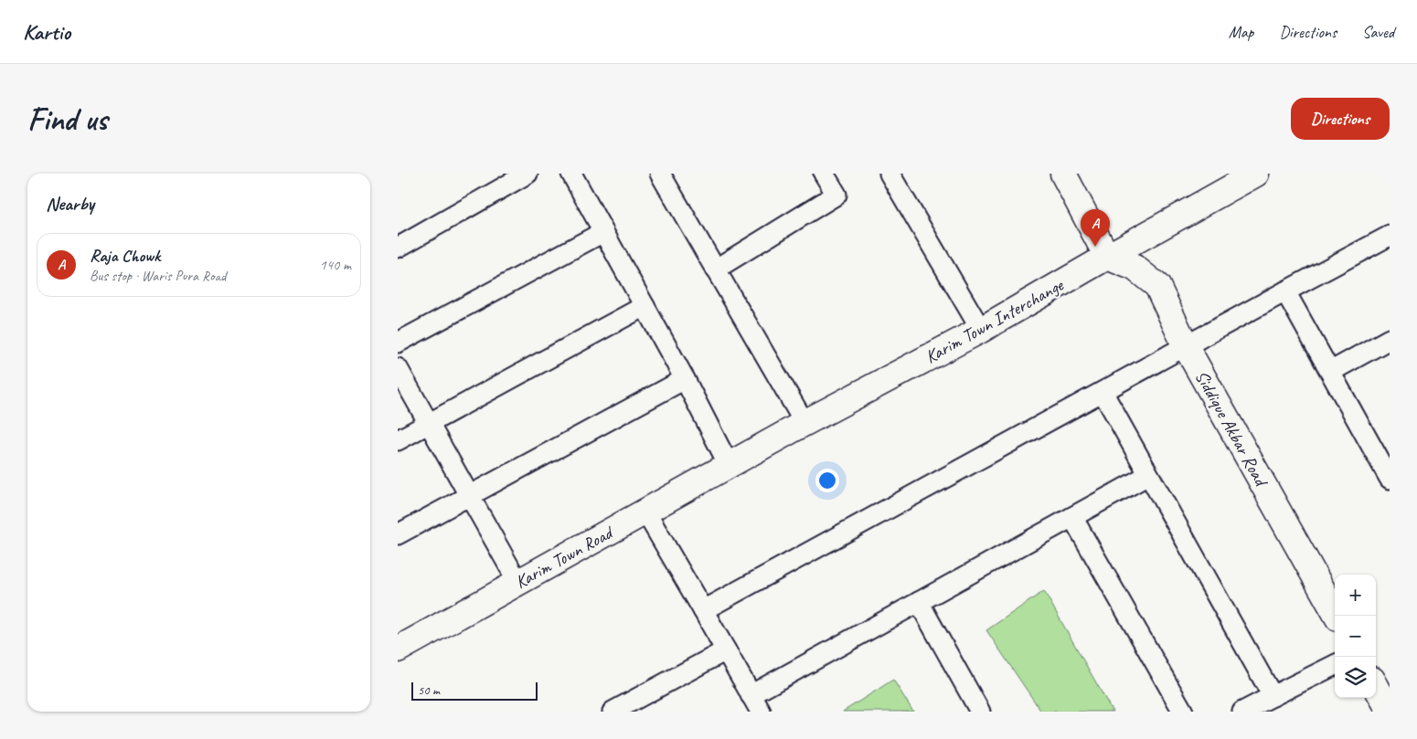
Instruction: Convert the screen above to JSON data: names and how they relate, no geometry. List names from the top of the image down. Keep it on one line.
{"streets":{"street":["Karim Town Interchange","Siddique Akbar Road","Karim Town Road"]},"crossings":[["Karim Town Interchange","Siddique Akbar Road"],["Karim Town Interchange","Karim Town Road"]],"scale_bar":"50 m","page":{"header":"Kartio","nav":["Map","Directions","Saved"],"buttons":"Directions","title":"Find us","heading":"Nearby","pins":"A","list":[{"mark":"A","name":"Raja Chowk","note":"Bus stop · Waris Pura Road","value":"140 m"}],"map_buttons":["+","−"],"scale":"50 m"}}
